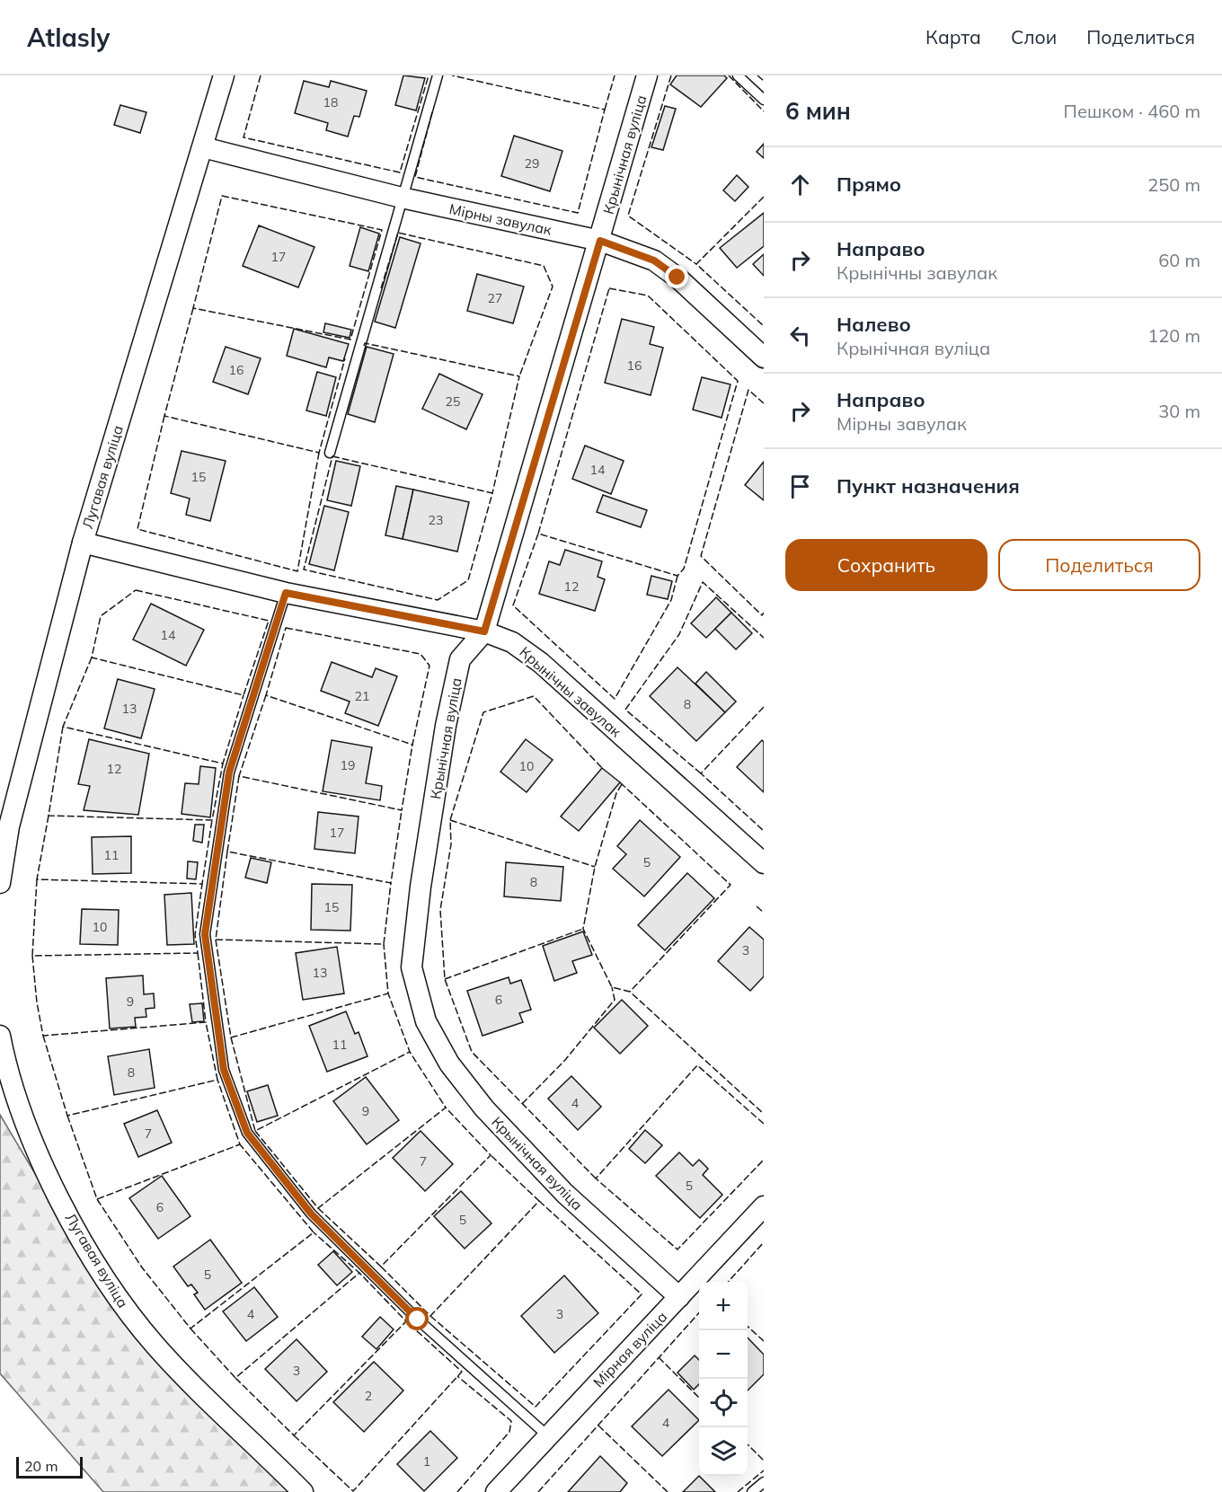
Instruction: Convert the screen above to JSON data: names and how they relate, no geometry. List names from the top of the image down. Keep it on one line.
{"streets":{"street":["Крынічная вуліца","Мірны завулак","Лугавая вуліца","Крынічны завулак","Мірная вуліца"]},"crossings":[["Крынічная вуліца","Мірны завулак"],["Крынічная вуліца","Крынічны завулак"],["Крынічная вуліца","Мірная вуліца"],["Мірны завулак","Лугавая вуліца"],["Лугавая вуліца","Крынічны завулак"]],"house_numbers":["18","29","17","27","16","16","25","14","15","23","12","14","21","8","13","19","10","12","17","11","5","8","15","10","3","13","6","9","11","8","4","9","7","7","5","6","5","5","4","3","3","2","4","1"],"scale_bar":"20 m","page":{"header":"Atlasly","nav":["Карта","Слои","Поделиться"],"heading":["6 мин","Пешком · 460 m"],"list":[["Прямо","250 m"],["Направо","Крынічны завулак","60 m"],["Налево","Крынічная вуліца","120 m"],["Направо","Мірны завулак","30 m"],"Пункт назначения"],"buttons":["Сохранить","Поделиться"],"map_buttons":["+","−"],"scale":"20 m"}}
